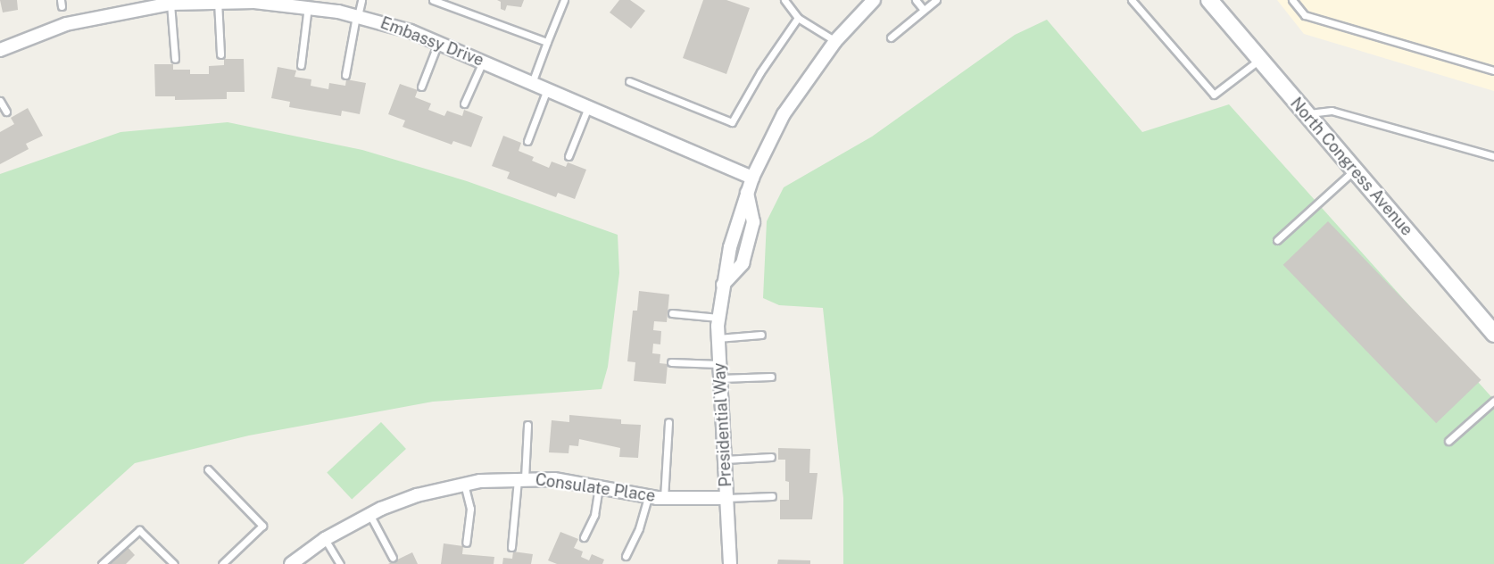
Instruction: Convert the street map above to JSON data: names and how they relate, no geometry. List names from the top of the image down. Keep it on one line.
{"streets":{"street":["Embassy Drive","North Congress Avenue","Presidential Way","Consulate Place"]},"crossings":[["Embassy Drive","Presidential Way"],["Presidential Way","Consulate Place"]]}
